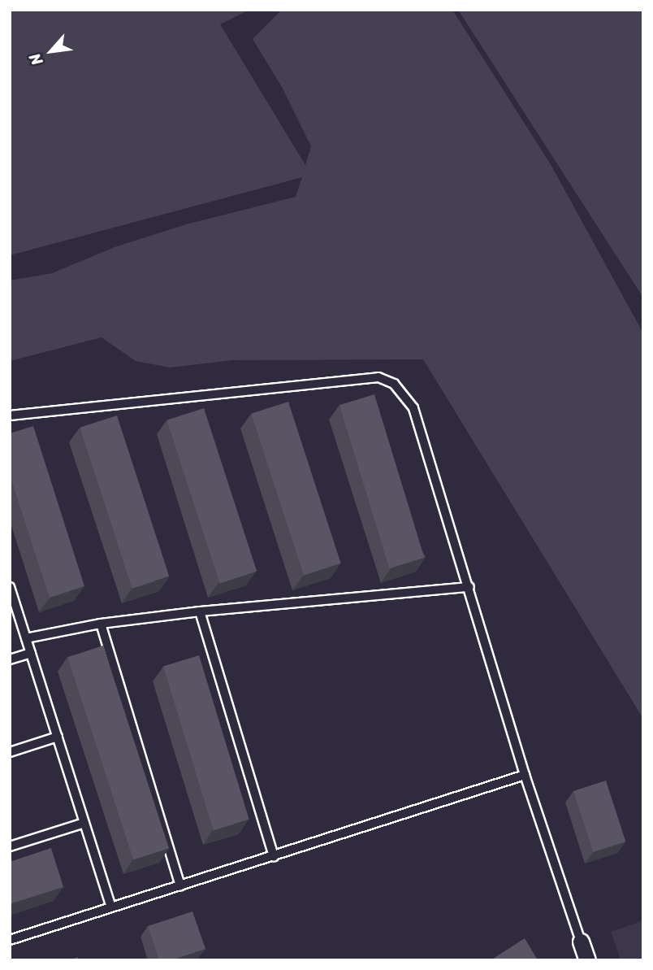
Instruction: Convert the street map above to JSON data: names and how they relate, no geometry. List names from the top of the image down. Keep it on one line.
{"north":"bottom left"}
